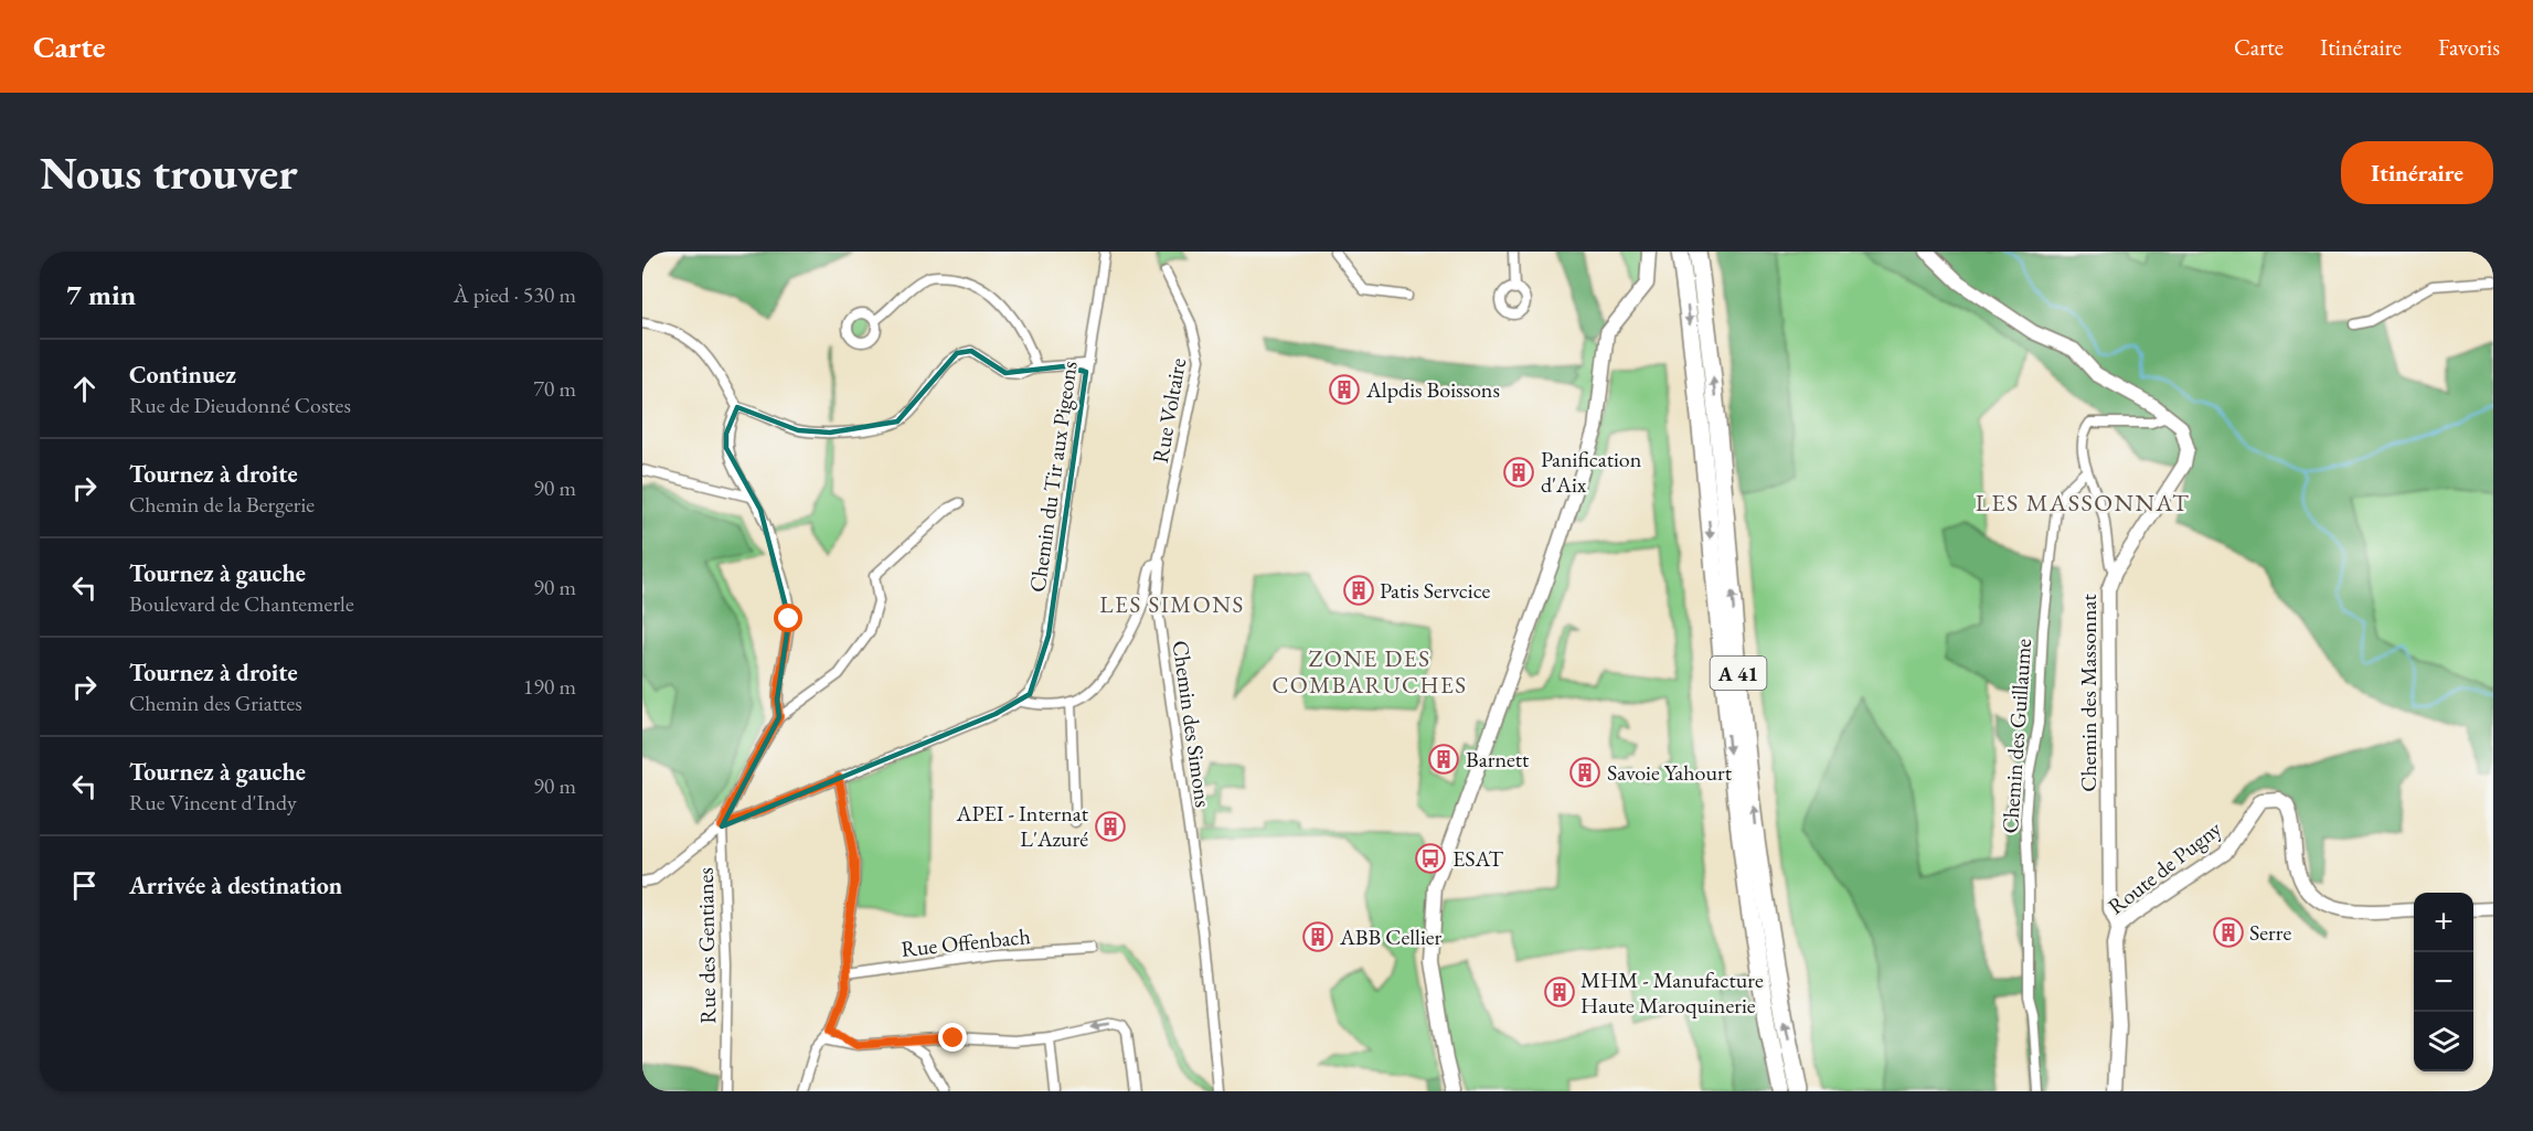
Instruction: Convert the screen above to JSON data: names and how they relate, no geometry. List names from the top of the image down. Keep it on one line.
{"streets":{"highway":["A 41"],"street":["Rue Voltaire","Chemin du Tir aux Pigeons","Chemin des Massonnat","Chemin des Simons","Chemin des Guillaume","Route de Pugny","Rue Offenbach","Rue des Gentianes"]},"crossings":[["Rue Voltaire","Chemin des Simons"],["Chemin des Massonnat","Route de Pugny"]],"districts":["LES MASSONNAT","LES SIMONS","ZONE DES COMBARUCHES"],"places":{"building":["Alpdis Boissons","Panification d'Aix","Patis Servcice","Barnett","Savoie Yahourt","APEI - Internat L'Azuré","Serre","ABB Cellier","MHM - Manufacture Haute Maroquinerie"],"bus stop":["ESAT"]},"page":{"header":"Carte","nav":["Carte","Itinéraire","Favoris"],"buttons":"Itinéraire","title":"Nous trouver","heading":["7 min","À pied · 530 m"],"list":[["Continuez","Rue de Dieudonné Costes","70 m"],["Tournez à droite","Chemin de la Bergerie","90 m"],["Tournez à gauche","Boulevard de Chantemerle","90 m"],["Tournez à droite","Chemin des Griattes","190 m"],["Tournez à gauche","Rue Vincent d'Indy","90 m"],"Arrivée à destination"],"map_buttons":["+","−"]}}
